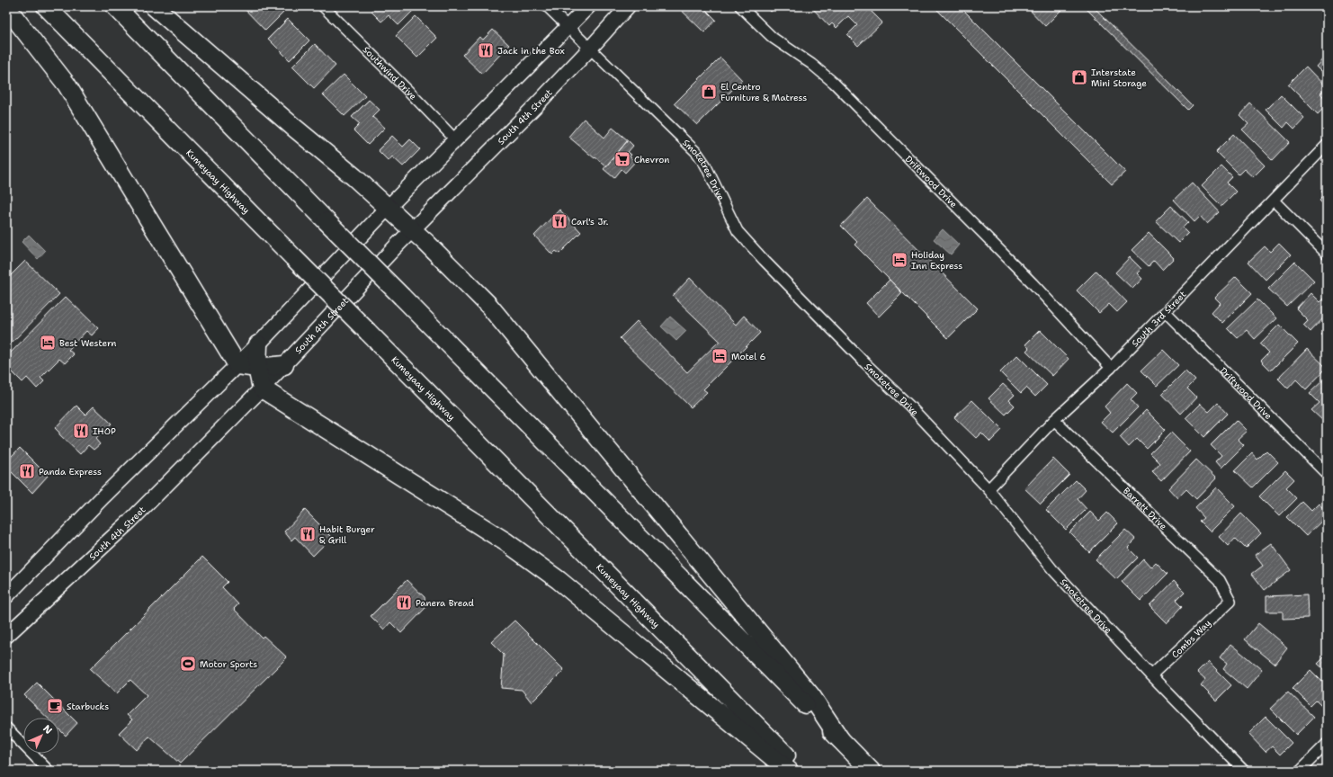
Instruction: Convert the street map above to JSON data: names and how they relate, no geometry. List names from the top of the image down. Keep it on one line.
{"streets":{"highway":["Kumeyaay Highway"],"main road":["South 4th Street"],"street":["Southwind Drive","Smoketree Drive","Driftwood Drive","South 3rd Street","Barrett Drive","Combs Way"]},"crossings":[["South 4th Street","Smoketree Drive"],["Smoketree Drive","South 3rd Street"],["Smoketree Drive","Combs Way"],["Driftwood Drive","South 3rd Street"],["South 3rd Street","Barrett Drive"],["Barrett Drive","Combs Way"]],"places":{"restaurant":["Jack in the Box","Carl's Jr.","IHOP","Panda Express","Habit Burger & Grill","Panera Bread"],"shop":["Interstate Mini Storage","El Centro Furniture & Matress"],"supermarket":["Chevron"],"hotel":["Holiday Inn Express","Best Western","Motel 6"],"sports":["Motor Sports"],"cafe":["Starbucks"]},"north":"top right"}
